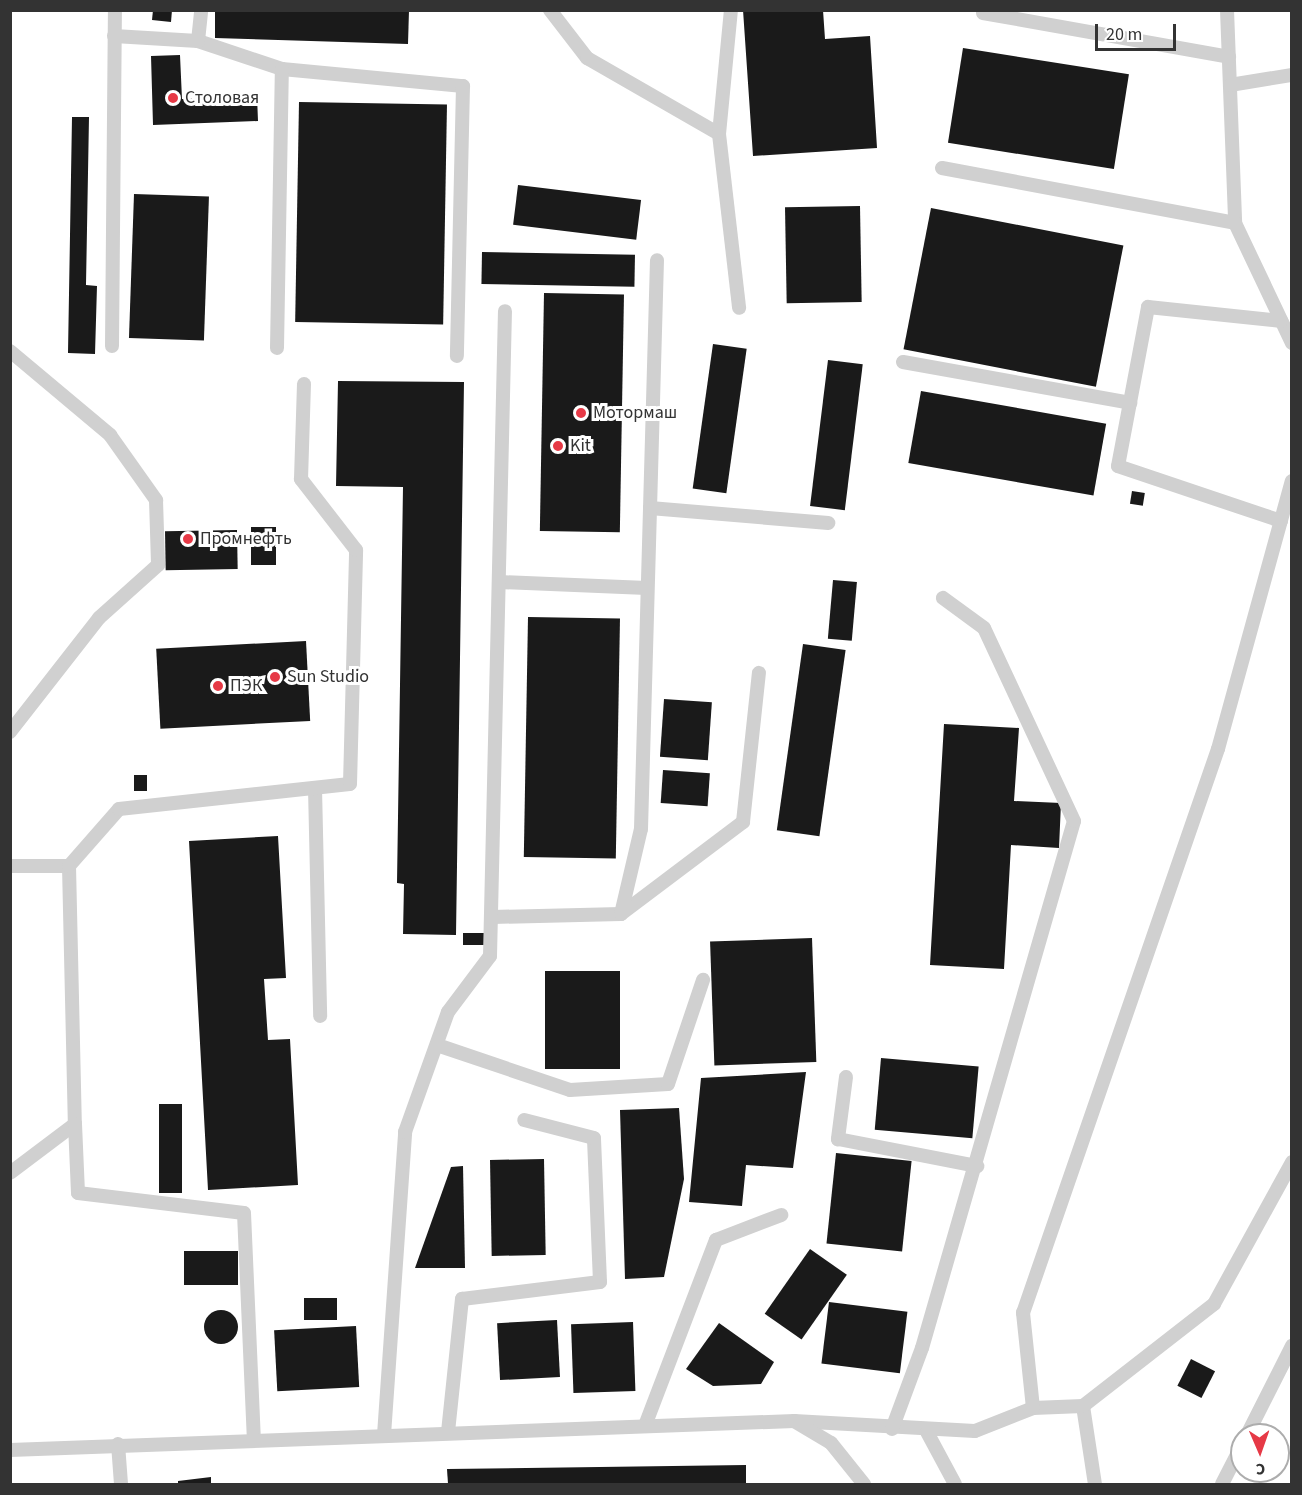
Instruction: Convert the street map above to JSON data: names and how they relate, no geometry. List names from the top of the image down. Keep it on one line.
{"places":["Столовая","Мотормаш","Kit","Промнефть","Sun Studio","ПЭК"],"scale_bar":"20 m","north":"bottom"}
